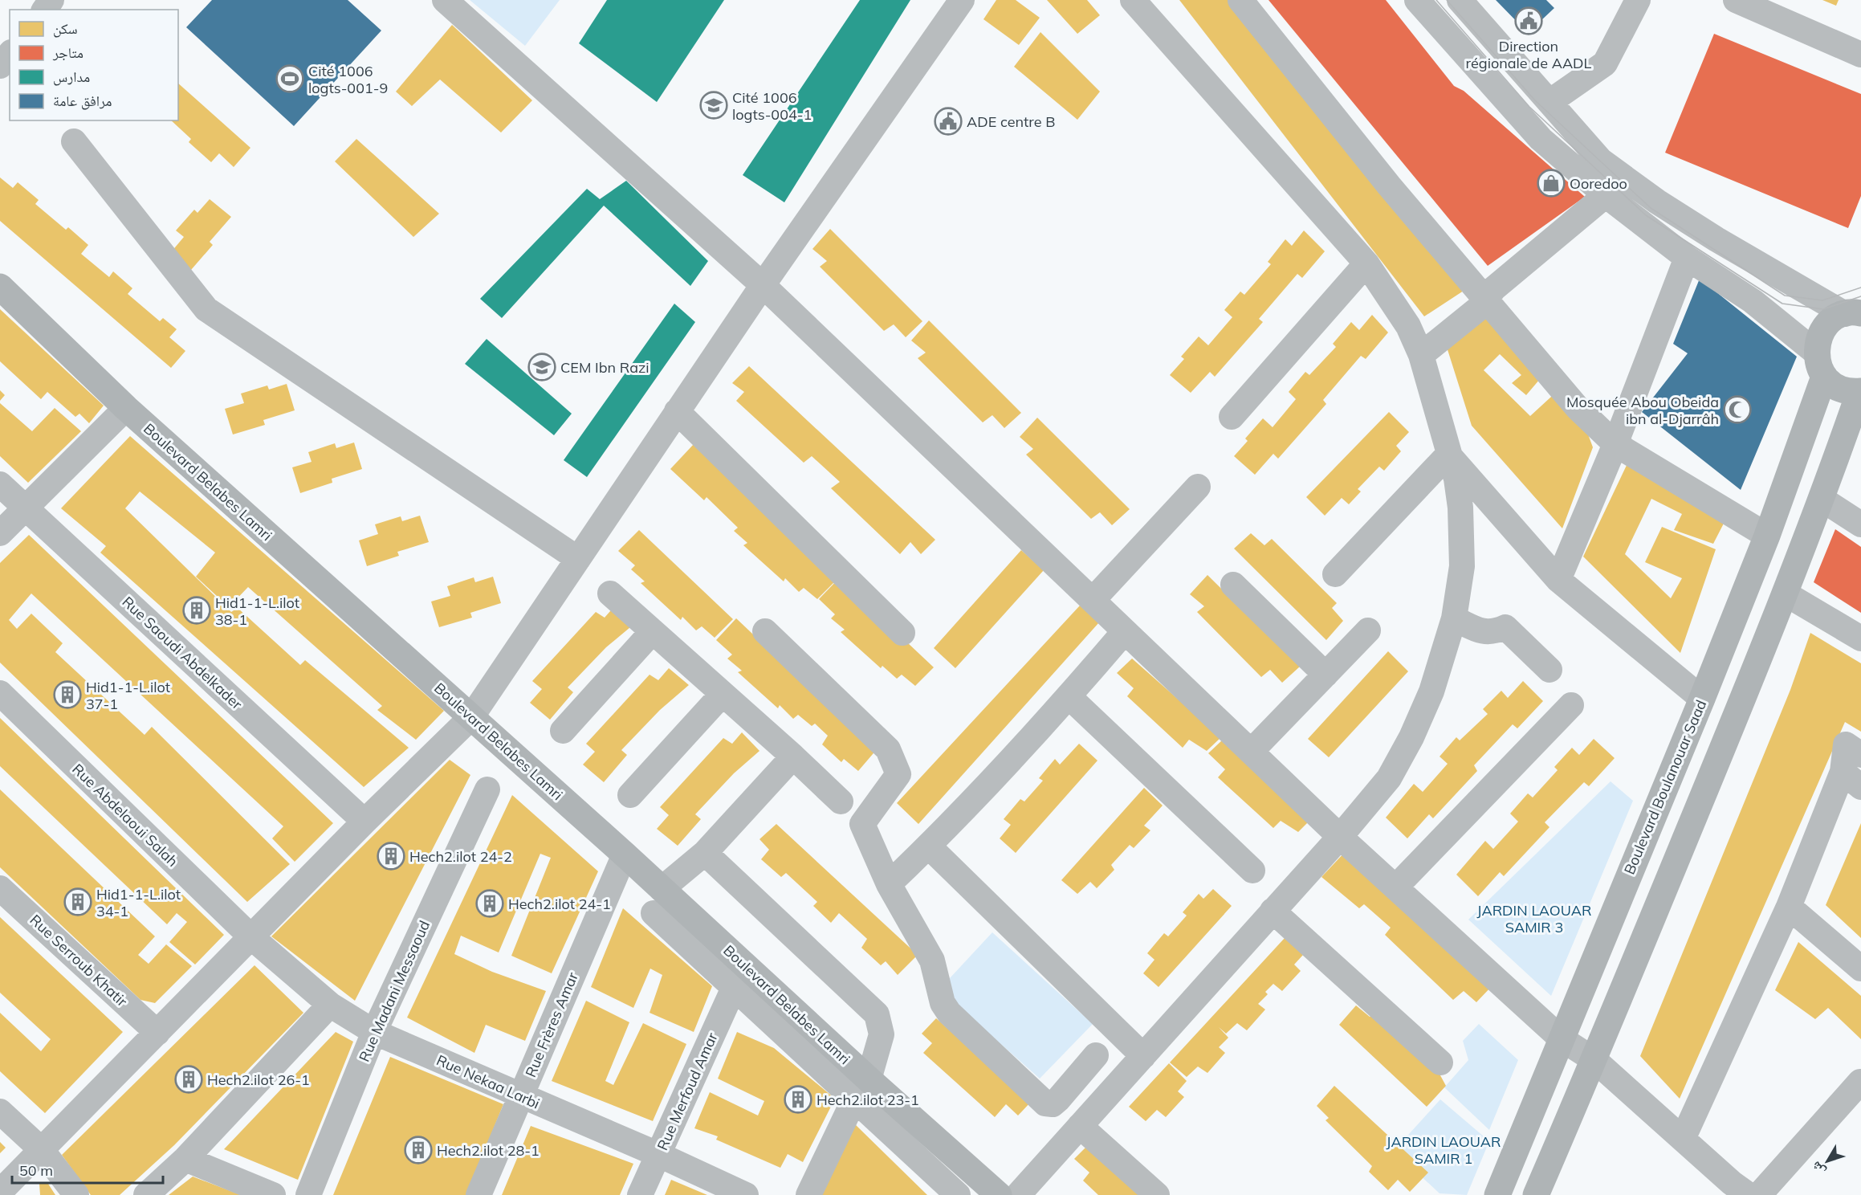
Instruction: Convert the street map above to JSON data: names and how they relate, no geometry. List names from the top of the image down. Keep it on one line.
{"streets":{"main road":["Boulevard Belabes Lamri","Boulevard Boulanouar Saad"],"street":["Rue Saoudi Abdelkader","Rue Abdelaoui Salah","Rue Serroub Khatir","Rue Madani Messaoud","Rue Frères Amar","Rue Nekaa Larbi","Rue Merfoud Amar"]},"crossings":[["Boulevard Belabes Lamri","Rue Frères Amar"],["Rue Abdelaoui Salah","Rue Nekaa Larbi"],["Rue Madani Messaoud","Rue Nekaa Larbi"],["Rue Frères Amar","Rue Nekaa Larbi"],["Rue Nekaa Larbi","Rue Merfoud Amar"]],"parks":["JARDIN LAOUAR SAMIR 3","JARDIN LAOUAR SAMIR 1"],"places":{"public building":["Direction régionale de AADL","ADE centre B"],"sports":["Cité 1006 logts-001-9"],"school or university":["Cité 1006 logts-004-1","CEM Ibn Razi"],"shop":["Ooredoo"],"mosque":["Mosquée Abou Obeida ibn al-Djarrâh"],"building":["Hid1-1-L.ilot 38-1","Hid1-1-L.ilot 37-1","Hech2.ilot 24-2","Hid1-1-L.ilot 34-1","Hech2.ilot 24-1","Hech2.ilot 26-1","Hech2.ilot 23-1","Hech2.ilot 28-1"]},"legend":["سكن","متاجر","مدارس","مرافق عامة"],"scale_bar":"50 m","north":"bottom left"}
